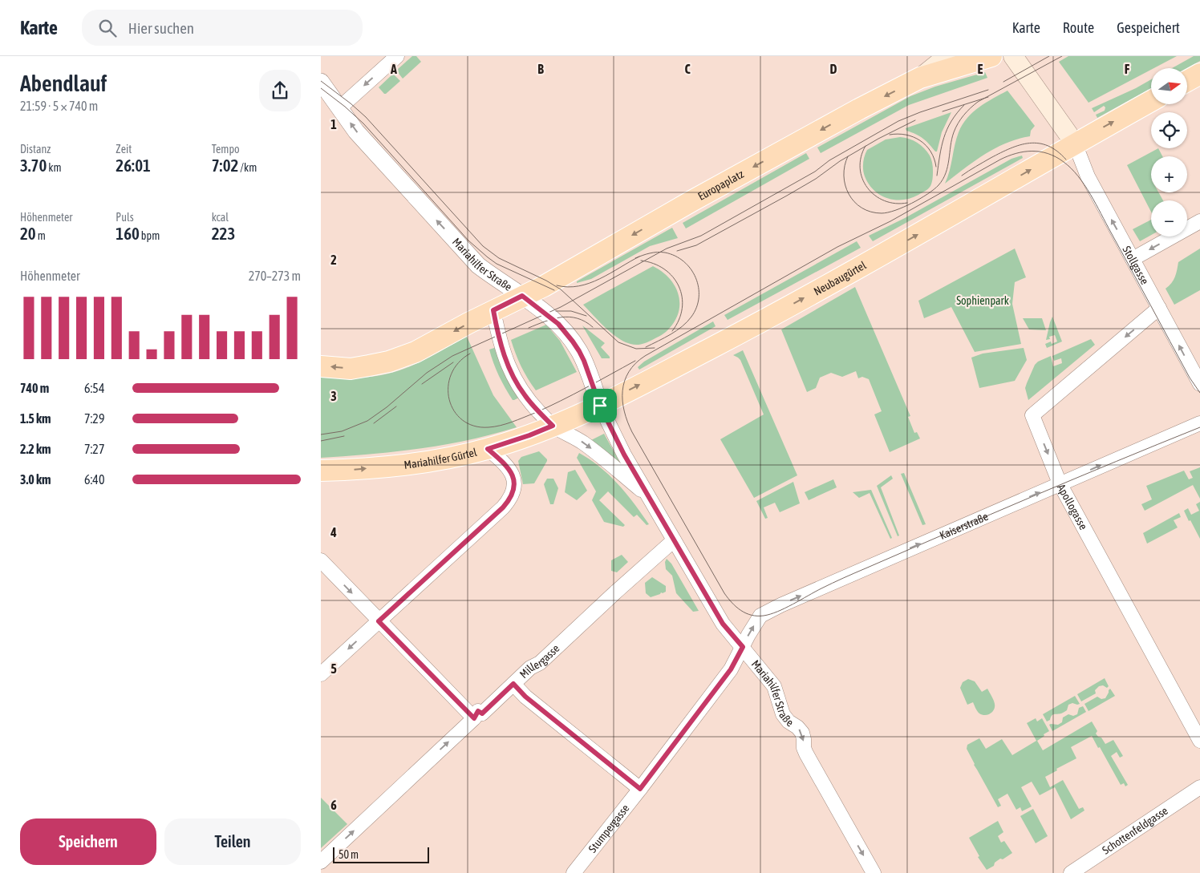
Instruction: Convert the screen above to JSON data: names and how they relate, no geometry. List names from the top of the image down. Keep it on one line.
{"streets":{"main road":["Europaplatz","Neubaugürtel","Mariahilfer Gürtel"],"street":["Mariahilfer Straße","Stollgasse","Apollogasse","Kaiserstraße","Millergasse","Stumpergasse","Schottenfeldgasse"]},"crossings":[["Europaplatz","Mariahilfer Straße"],["Mariahilfer Straße","Neubaugürtel"],["Mariahilfer Straße","Mariahilfer Gürtel"],["Mariahilfer Straße","Kaiserstraße"],["Mariahilfer Straße","Millergasse"],["Mariahilfer Straße","Stumpergasse"],["Stollgasse","Neubaugürtel"],["Stollgasse","Apollogasse"],["Neubaugürtel","Mariahilfer Gürtel"],["Apollogasse","Kaiserstraße"],["Kaiserstraße","Stumpergasse"]],"one_way":["Europaplatz","Stollgasse","Neubaugürtel","Apollogasse","Kaiserstraße","Millergasse"],"parks":["Sophienpark"],"scale_bar":"50 m","north":"right","page":{"header":"Karte","search":"Hier suchen","nav":["Karte","Route","Gespeichert"],"heading":["Abendlauf","21:59 · 5 × 740 m"],"map_buttons":["+","−"],"stats":[["Distanz","3.70 km"],["Zeit","26:01"],["Tempo","7:02 /km"],["Höhenmeter","20 m"],["Puls","160 bpm"],["kcal","223"]],"chart":["Höhenmeter","270–273 m"],"list":[{"name":"740 m","note":"6:54"},{"name":"1.5 km","note":"7:29"},{"name":"2.2 km","note":"7:27"},{"name":"3.0 km","note":"6:40"}],"buttons":["Speichern","Teilen"],"scale":"50 m"},"grid":{"columns":["A","B","C","D","E","F"],"rows":["1","2","3","4","5","6"]}}
